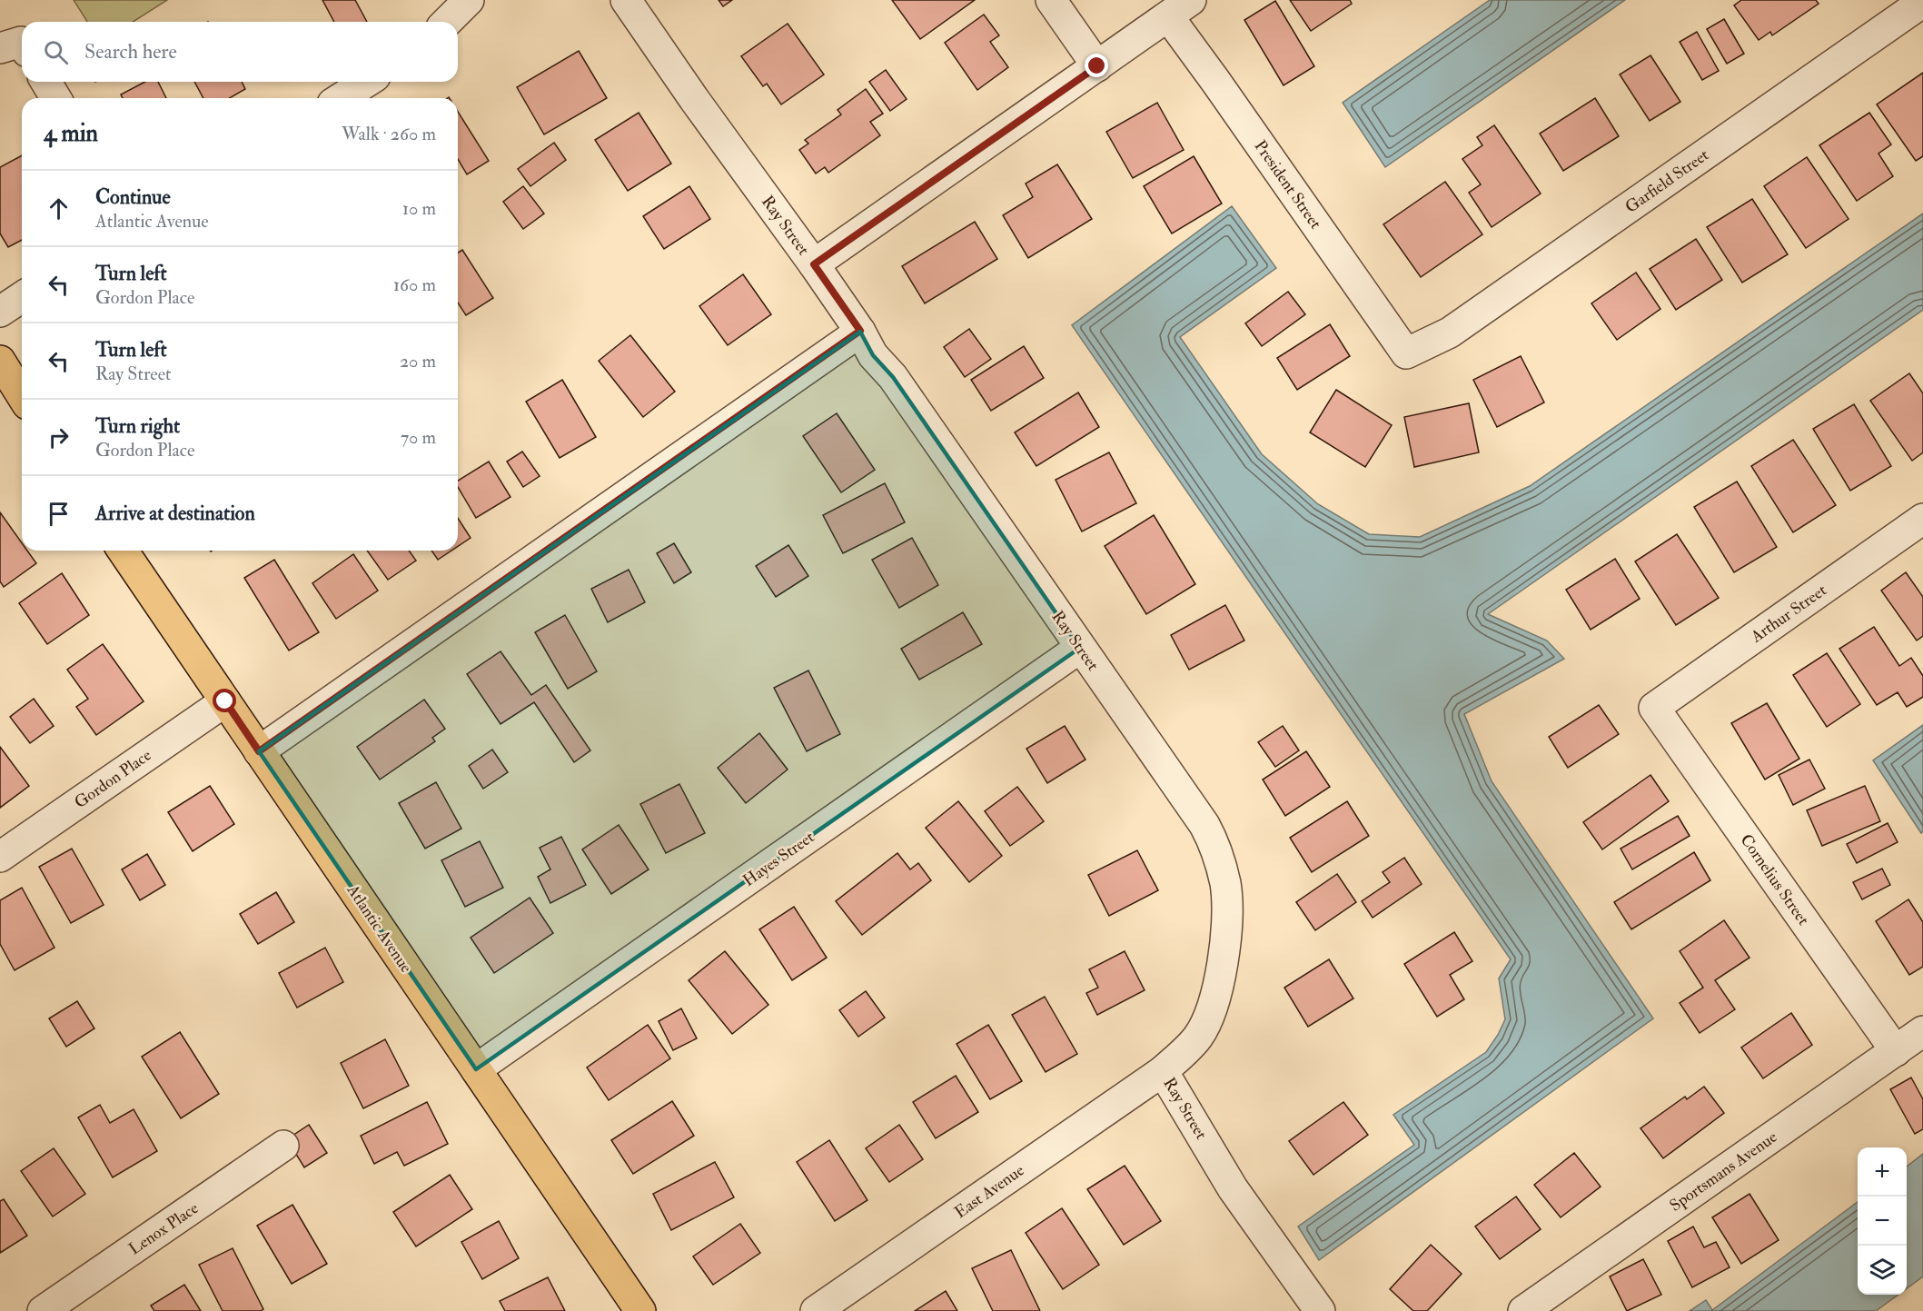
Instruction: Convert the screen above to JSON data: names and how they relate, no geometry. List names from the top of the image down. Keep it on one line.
{"streets":{"main road":["Atlantic Avenue"],"street":["Garfield Street","President Street","Ray Street","Arthur Street","Gordon Place","Hayes Street","Cornelius Street","Sportsmans Avenue","East Avenue","Lenox Place"]},"crossings":[["Garfield Street","President Street"],["Ray Street","Hayes Street"],["Ray Street","East Avenue"],["Arthur Street","Cornelius Street"],["Gordon Place","Atlantic Avenue"],["Hayes Street","Atlantic Avenue"],["Cornelius Street","Sportsmans Avenue"]],"page":{"search":"Search here","heading":["4 min","Walk · 260 m"],"list":[["Continue","Atlantic Avenue","10 m"],["Turn left","Gordon Place","160 m"],["Turn left","Ray Street","20 m"],["Turn right","Gordon Place","70 m"],"Arrive at destination"],"map_buttons":["+","−"]}}
